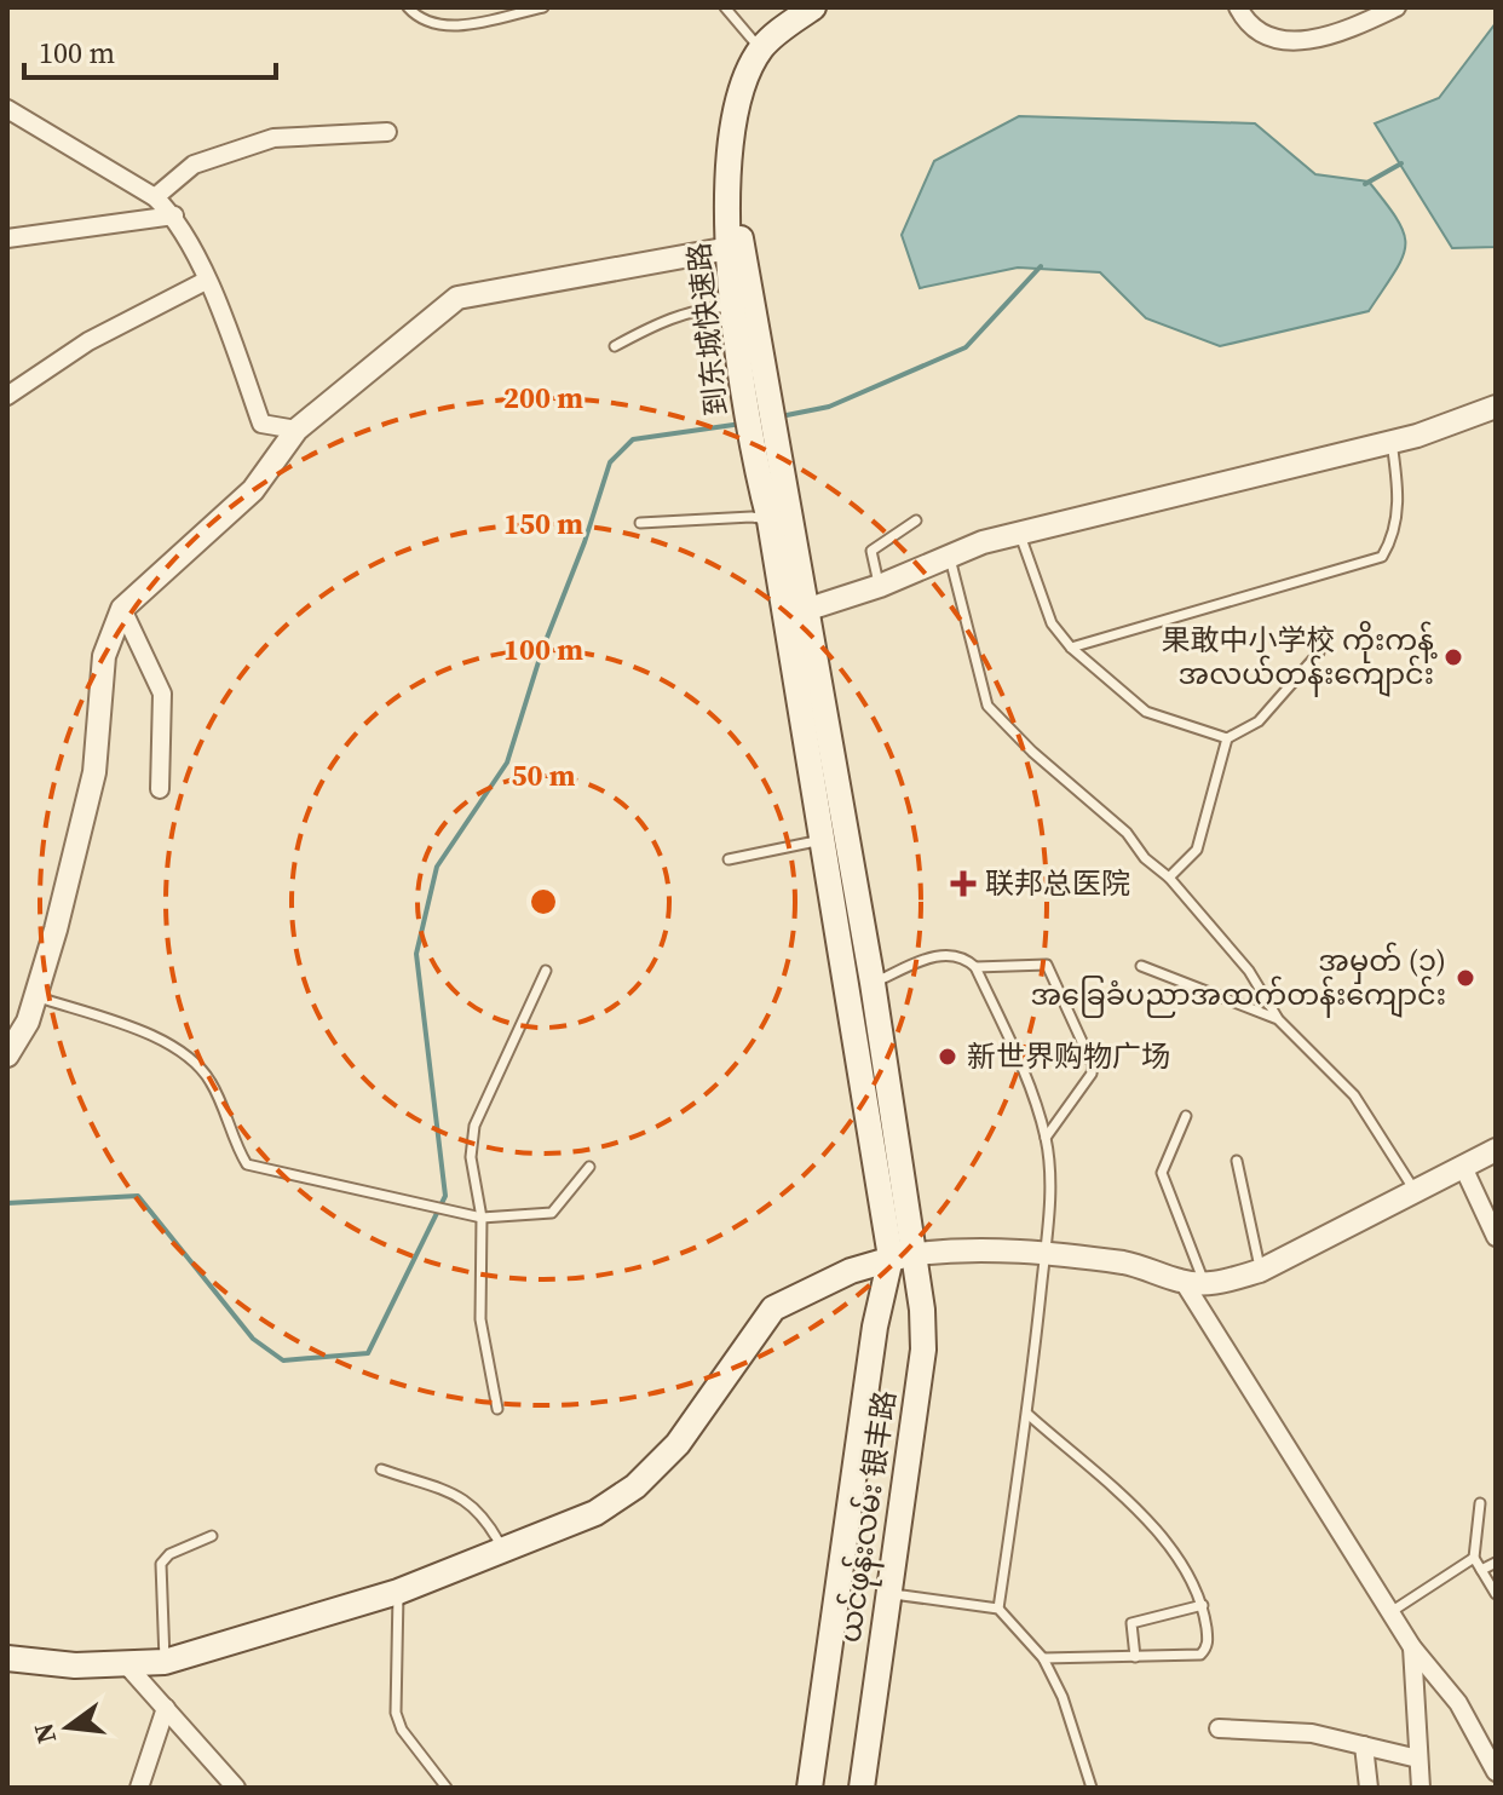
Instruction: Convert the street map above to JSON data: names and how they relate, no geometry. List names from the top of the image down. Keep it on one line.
{"streets":{"main road":["到东城快速路","ယင်ဖုန်းလမ်း 银丰路"]},"places":{"other":["果敢中小学校 ကိုးကန့် အလယ်တန်းကျောင်း","အမှတ် (၁) အခြေခံပညာအထက်တန်းကျောင်း","新世界购物广场"],"health":["联邦总医院"]},"scale_bar":"100 m","north":"left","rings":["200 m","150 m","100 m","50 m"]}
